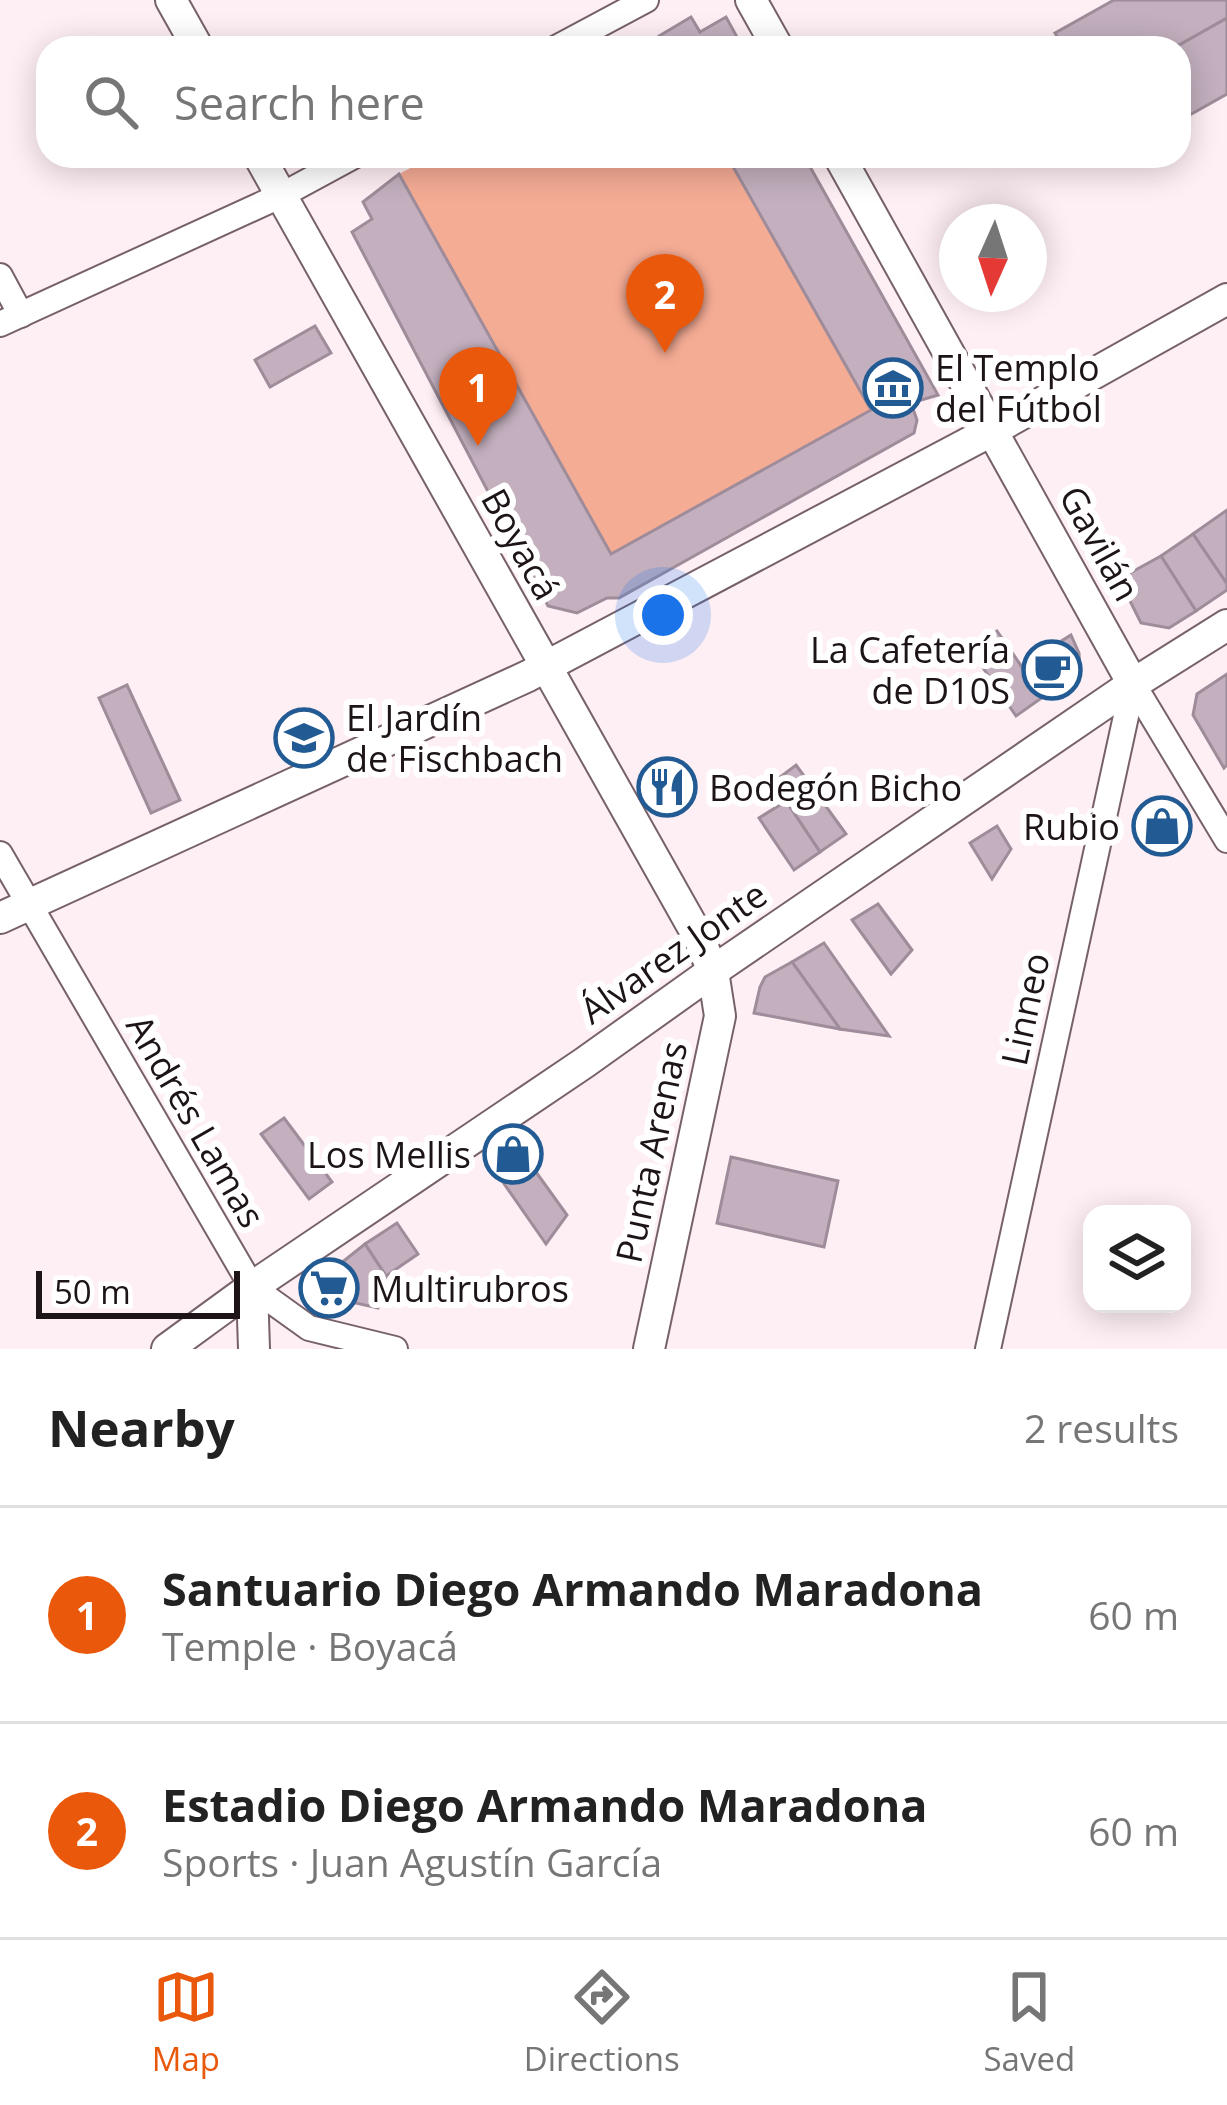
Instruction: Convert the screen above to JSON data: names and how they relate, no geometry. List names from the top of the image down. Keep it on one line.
{"streets":{"street":["Gavilán","Boyacá","Álvarez Jonte","Linneo","Andrés Lamas","Punta Arenas"]},"crossings":[["Gavilán","Álvarez Jonte"],["Gavilán","Linneo"],["Boyacá","Álvarez Jonte"],["Boyacá","Punta Arenas"],["Álvarez Jonte","Linneo"],["Álvarez Jonte","Andrés Lamas"],["Álvarez Jonte","Punta Arenas"]],"places":{"museum":["El Templo del Fútbol"],"cafe":["La Cafetería de D10S"],"school or university":["El Jardín de Fischbach"],"restaurant":["Bodegón Bicho"],"shop":["Rubio","Los Mellis"],"supermarket":["Multirubros"]},"scale_bar":"50 m","north":"bottom","page":{"search":"Search here","pins":["2","1"],"scale":"50 m","heading":["Nearby","2 results"],"list":[{"mark":"1","name":"Santuario Diego Armando Maradona","note":"Temple · Boyacá","value":"60 m"},{"mark":"2","name":"Estadio Diego Armando Maradona","note":"Sports · Juan Agustín García","value":"60 m"}],"nav":["Map","Directions","Saved"]}}
